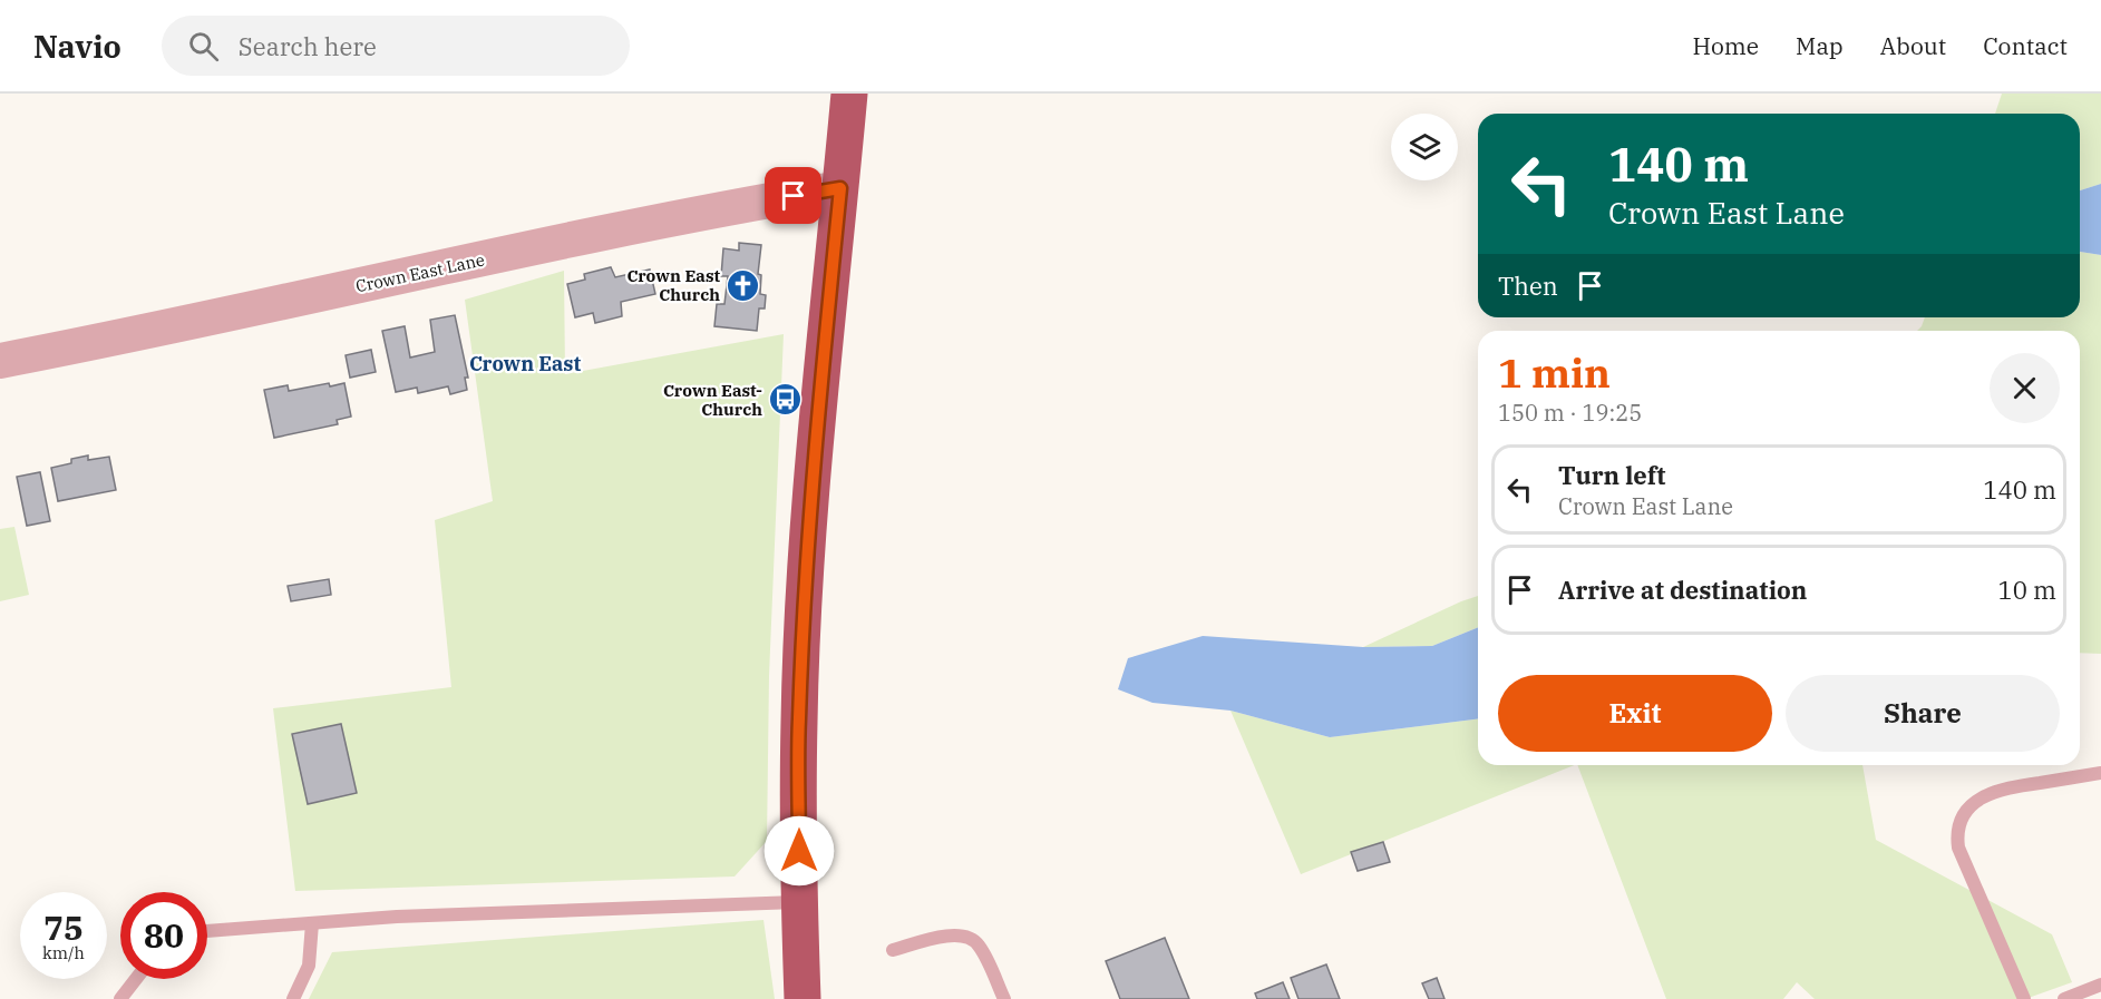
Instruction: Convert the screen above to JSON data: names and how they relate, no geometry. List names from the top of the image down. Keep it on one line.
{"streets":{"street":["Crown East Lane"]},"districts":["Crown East"],"places":{"church":["Crown East Church"],"bus stop":["Crown East- Church"]},"page":{"header":"Navio","search":"Search here","nav":["Home","Map","About","Contact"],"turn":["140 m","Crown East Lane"],"then":"Then","heading":["1 min","150 m · 19:25"],"list":[{"name":"Turn left","note":"Crown East Lane","value":"140 m"},{"name":"Arrive at destination","value":"10 m"}],"buttons":["Exit","Share"],"speed":"75 km/h","limit":"80"}}
